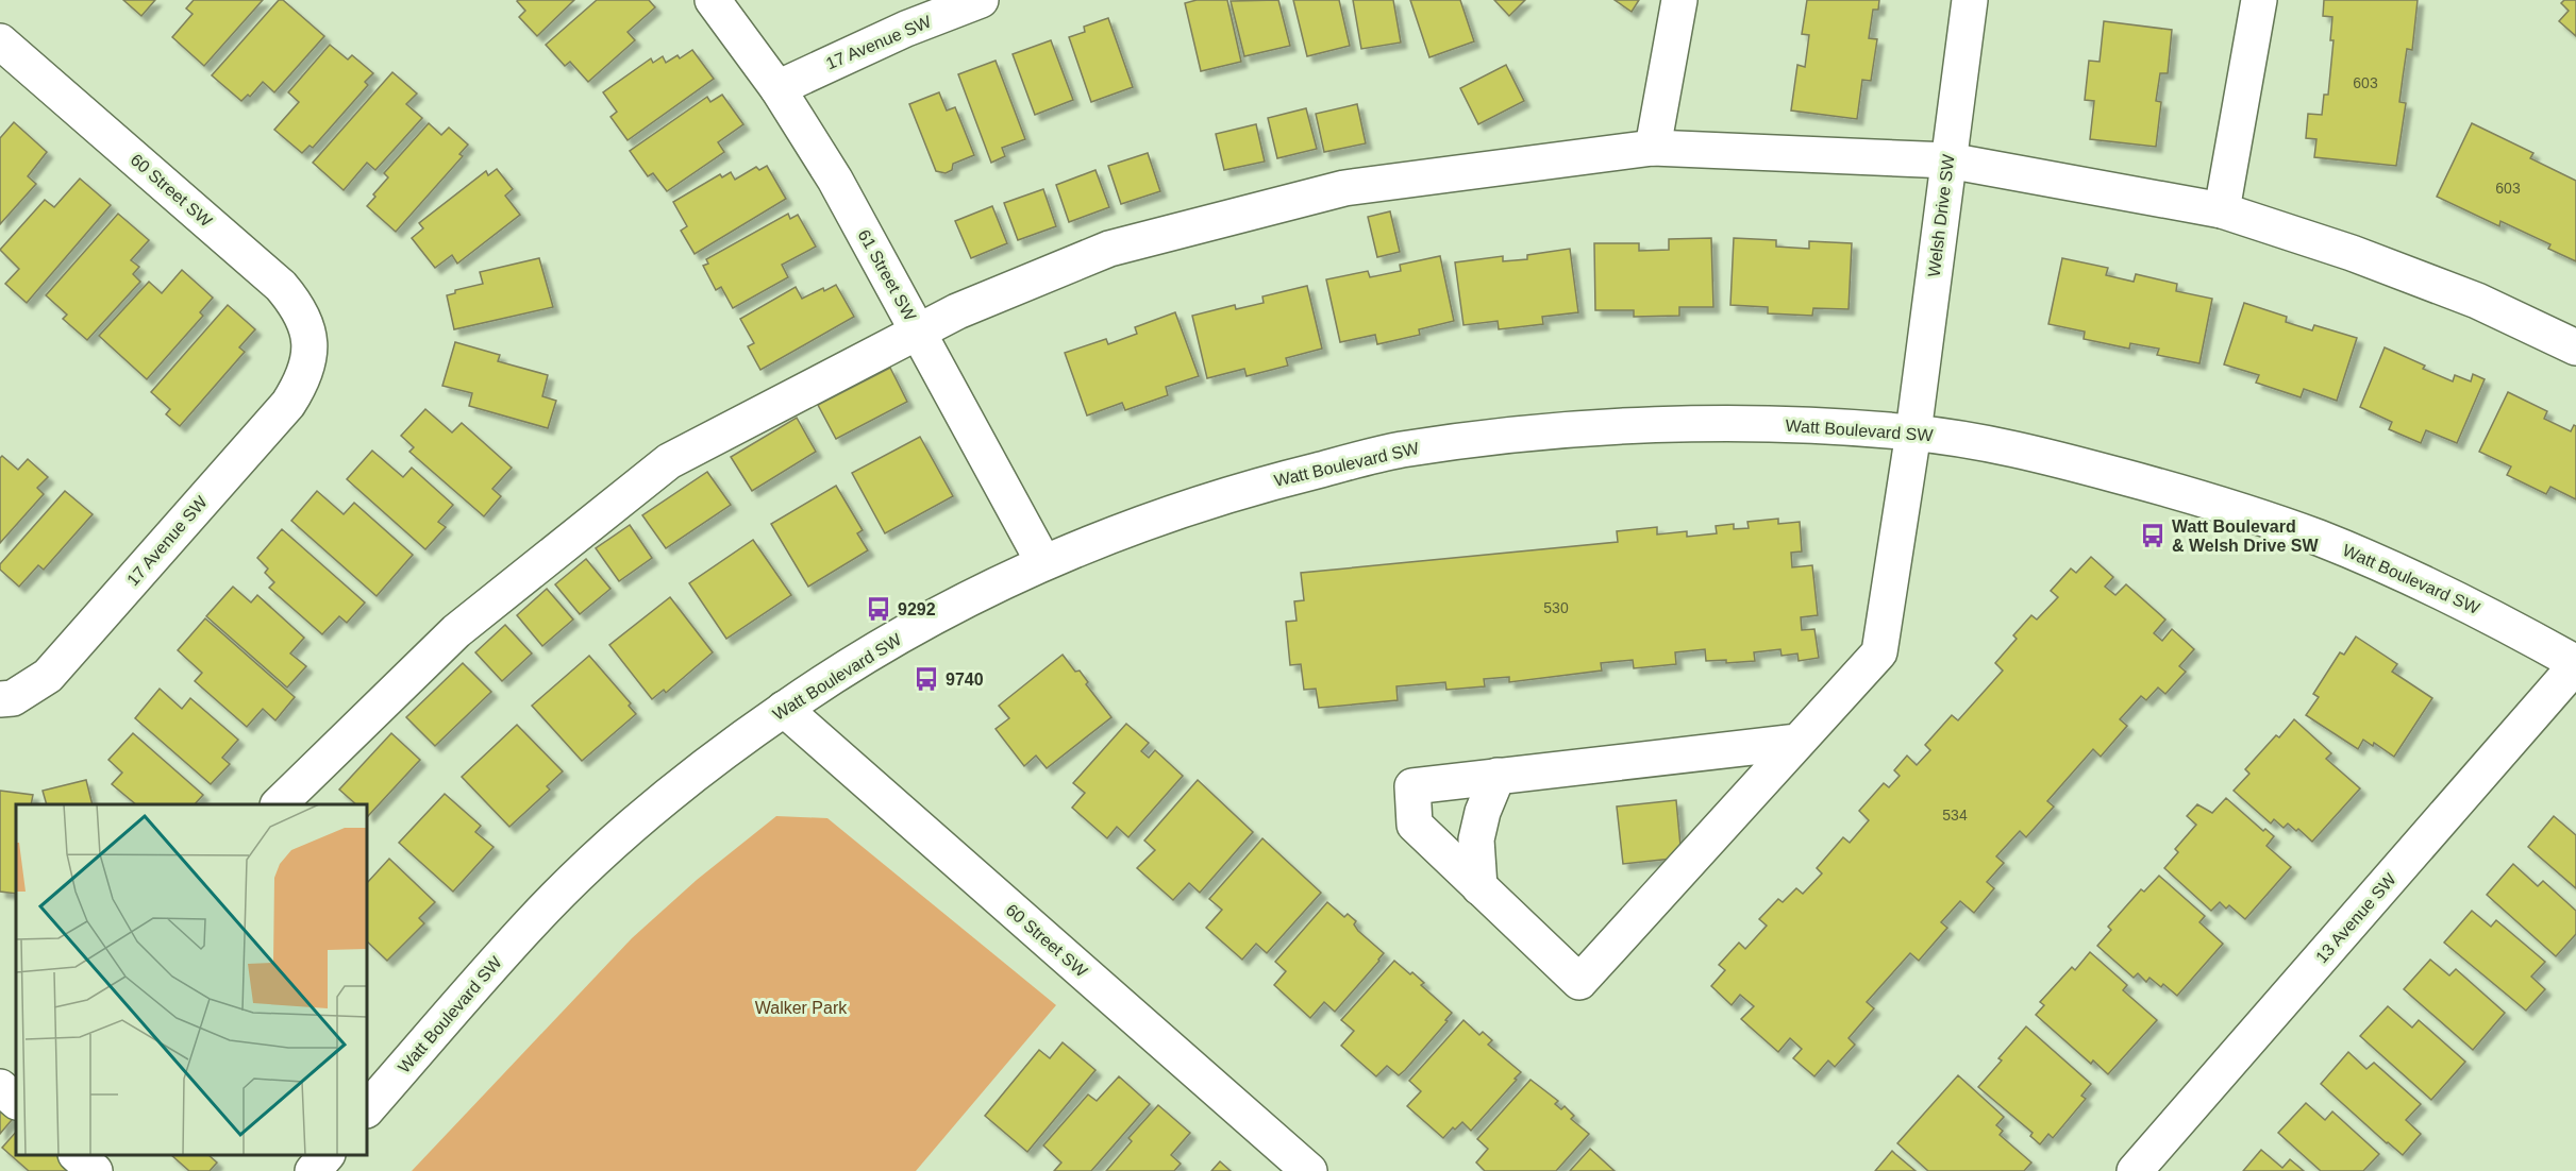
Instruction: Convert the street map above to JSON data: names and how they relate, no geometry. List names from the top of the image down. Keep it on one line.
{"streets":{"street":["17 Avenue SW","60 Street SW","Welsh Drive SW","61 Street SW","Watt Boulevard SW","13 Avenue SW"]},"crossings":[["17 Avenue SW","60 Street SW"],["17 Avenue SW","61 Street SW"],["60 Street SW","Watt Boulevard SW"],["Welsh Drive SW","Watt Boulevard SW"],["61 Street SW","Watt Boulevard SW"],["Watt Boulevard SW","13 Avenue SW"]],"parks":["Walker Park"],"places":{"bus stop":["Watt Boulevard & Welsh Drive SW","9292","9740"]},"house_numbers":["603","603","530","534"]}
